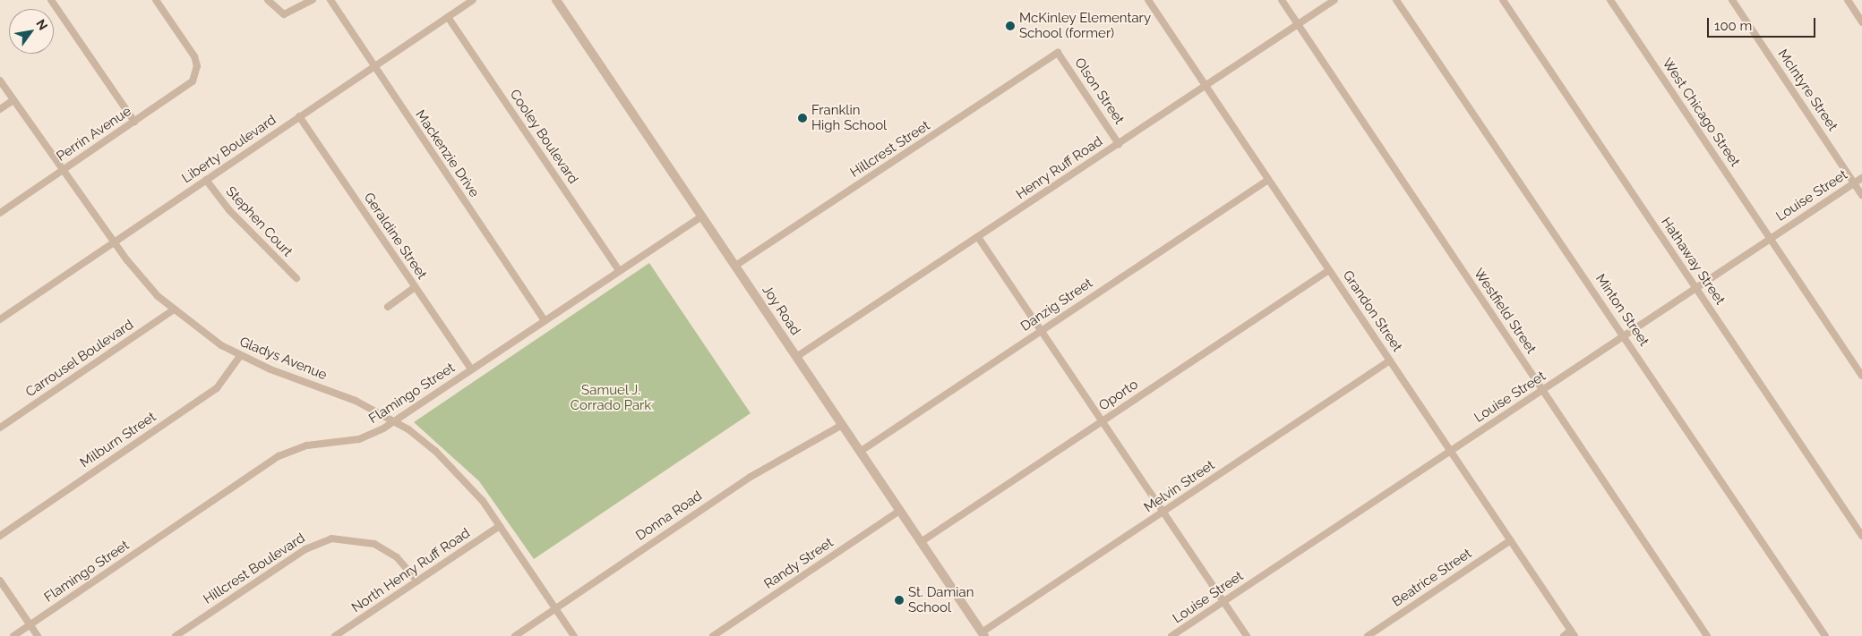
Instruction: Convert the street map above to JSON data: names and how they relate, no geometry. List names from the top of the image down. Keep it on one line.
{"streets":{"street":["McIntyre Street","Olson Street","West Chicago Street","Perrin Avenue","Cooley Boulevard","Liberty Boulevard","Hillcrest Street","Mackenzie Drive","Henry Ruff Road","Louise Street","Stephen Court","Geraldine Street","Hathaway Street","Danzig Street","Joy Road","Minton Street","Grandon Street","Westfield Street","Carrousel Boulevard","Gladys Avenue","Flamingo Street","Oporto","Milburn Street","Melvin Street","Donna Road","Randy Street","Hillcrest Boulevard","North Henry Ruff Road","Beatrice Street"]},"crossings":[["McIntyre Street","Louise Street"],["Olson Street","Hillcrest Street"],["Olson Street","Henry Ruff Road"],["West Chicago Street","Louise Street"],["Perrin Avenue","Gladys Avenue"],["Cooley Boulevard","Liberty Boulevard"],["Cooley Boulevard","Flamingo Street"],["Liberty Boulevard","Mackenzie Drive"],["Liberty Boulevard","Stephen Court"],["Liberty Boulevard","Geraldine Street"],["Liberty Boulevard","Gladys Avenue"],["Hillcrest Street","Joy Road"],["Mackenzie Drive","Flamingo Street"],["Henry Ruff Road","Joy Road"],["Henry Ruff Road","Grandon Street"],["Henry Ruff Road","Westfield Street"],["Louise Street","Hathaway Street"],["Louise Street","Minton Street"],["Louise Street","Grandon Street"],["Louise Street","Westfield Street"],["Geraldine Street","Flamingo Street"],["Danzig Street","Joy Road"],["Danzig Street","Grandon Street"],["Joy Road","Flamingo Street"],["Joy Road","Oporto"],["Joy Road","Melvin Street"],["Joy Road","Donna Road"],["Joy Road","Randy Street"],["Grandon Street","Oporto"],["Grandon Street","Melvin Street"],["Grandon Street","Beatrice Street"],["Carrousel Boulevard","Gladys Avenue"],["Gladys Avenue","Flamingo Street"],["Gladys Avenue","Milburn Street"],["Gladys Avenue","Donna Road"],["Gladys Avenue","North Henry Ruff Road"],["Hillcrest Boulevard","North Henry Ruff Road"]],"parks":["Samuel J. Corrado Park"],"places":["McKinley Elementary School (former)","Franklin High School","St. Damian School"],"scale_bar":"100 m","north":"top right"}
